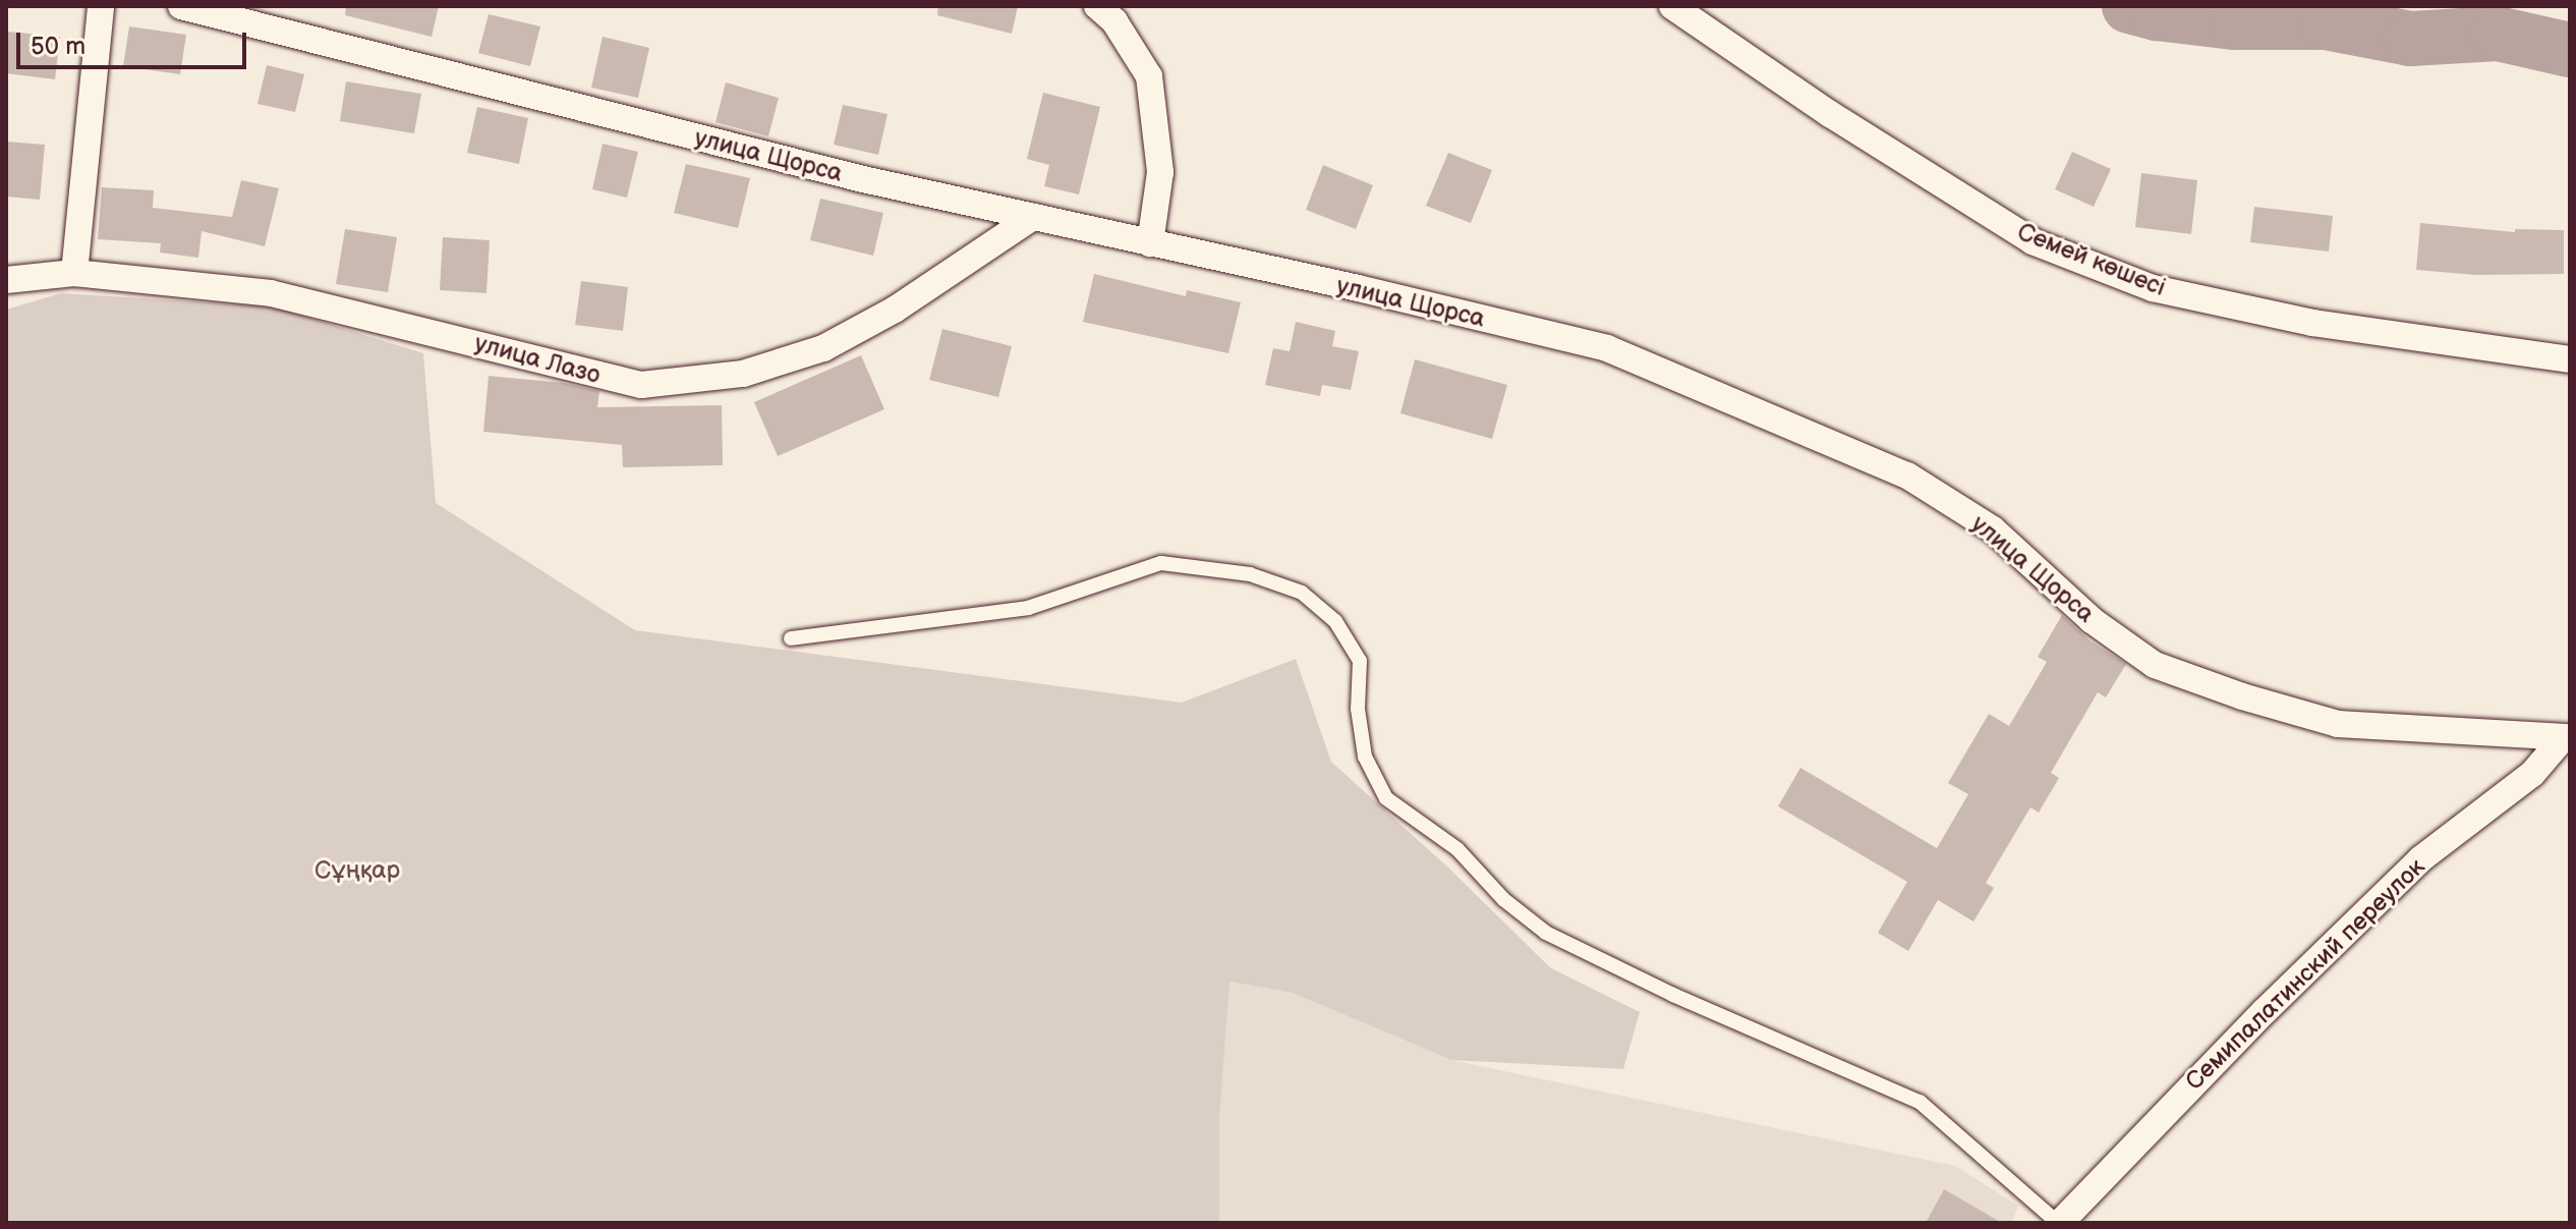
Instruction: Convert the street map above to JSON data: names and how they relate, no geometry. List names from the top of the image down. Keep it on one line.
{"streets":{"street":["улица Щорса","Семей көшесі","улица Лазо","Семипалатинский переулок"]},"crossings":[["улица Щорса","улица Лазо"],["улица Щорса","Семипалатинский переулок"]],"parks":["Сұңқар"],"scale_bar":"50 m"}
